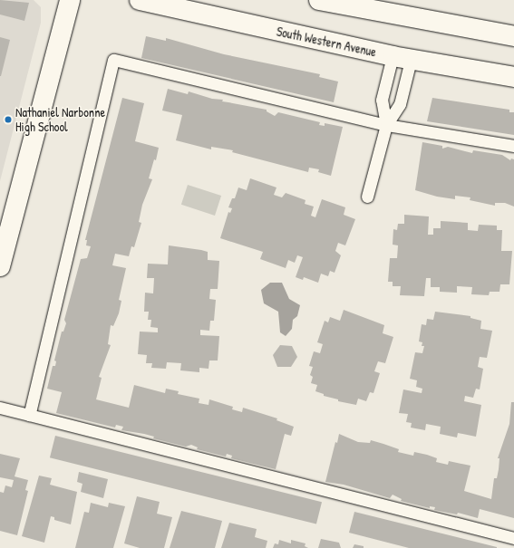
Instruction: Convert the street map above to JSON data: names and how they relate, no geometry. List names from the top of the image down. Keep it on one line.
{"streets":{"main road":["South Western Avenue"]},"places":["Nathaniel Narbonne High School"]}
